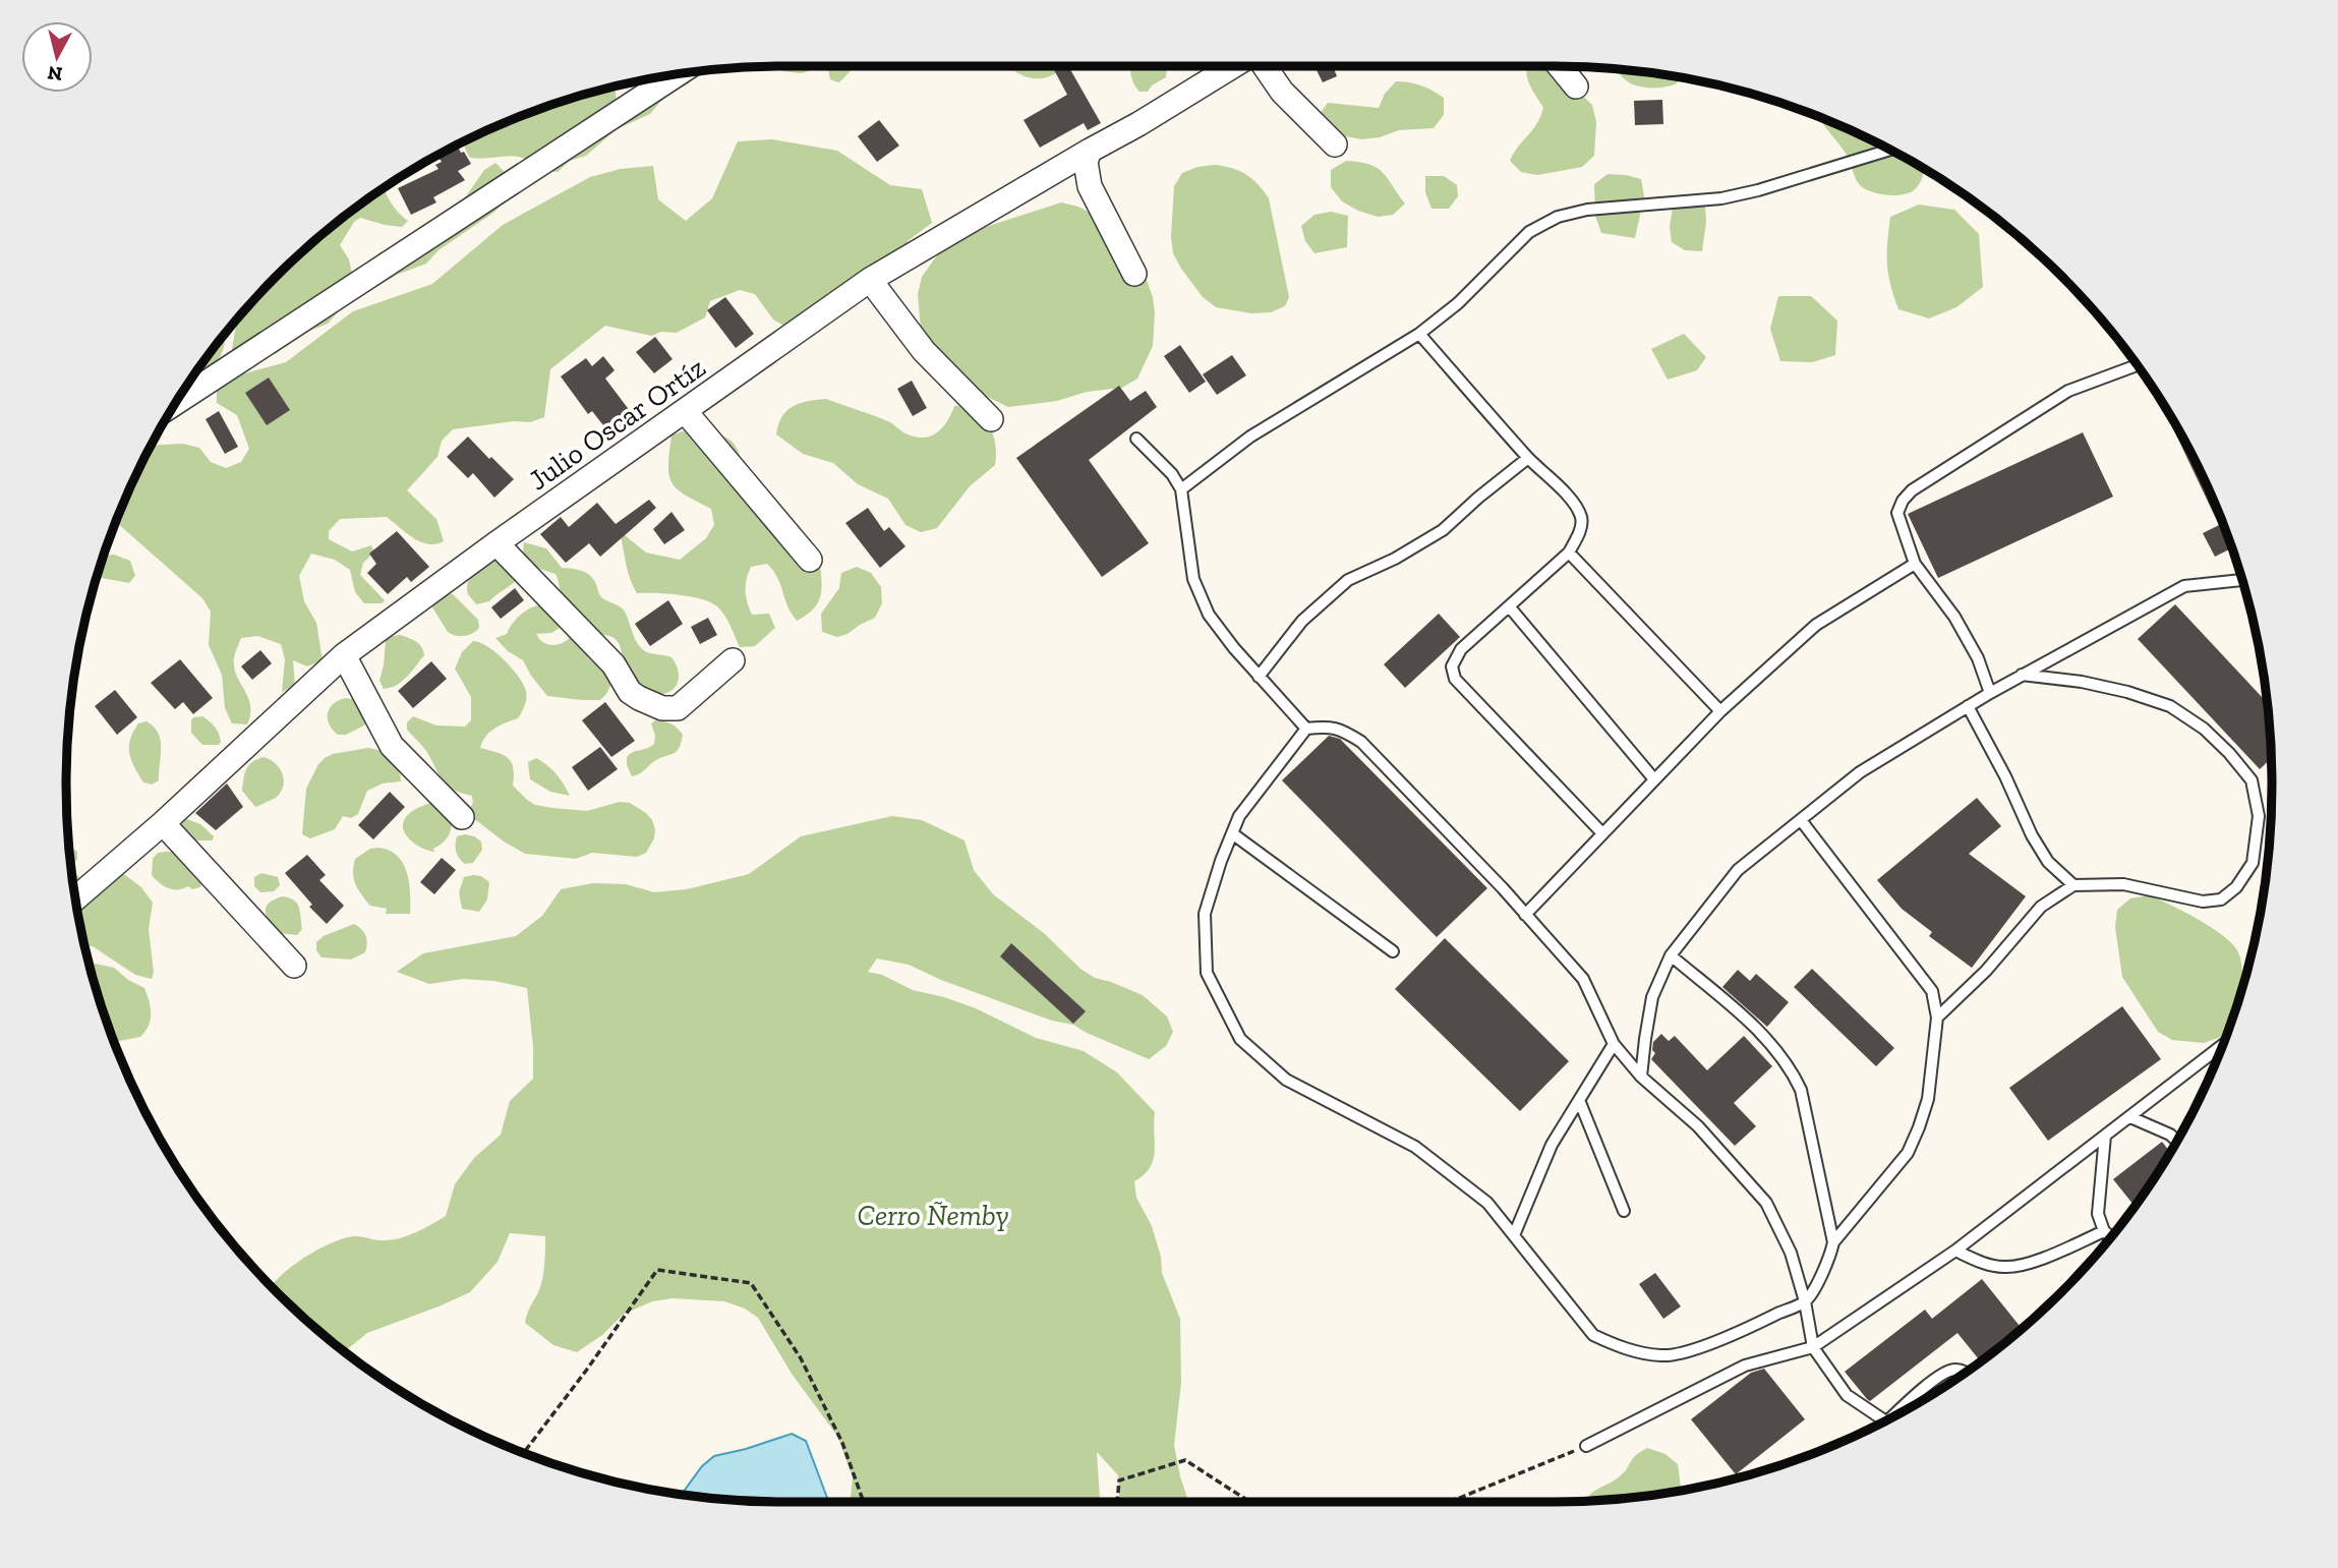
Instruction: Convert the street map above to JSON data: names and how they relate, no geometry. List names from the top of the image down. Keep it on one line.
{"streets":{"street":["Julio Oscar Ortíz"]},"parks":["Cerro Ñemby"],"north":"bottom"}
